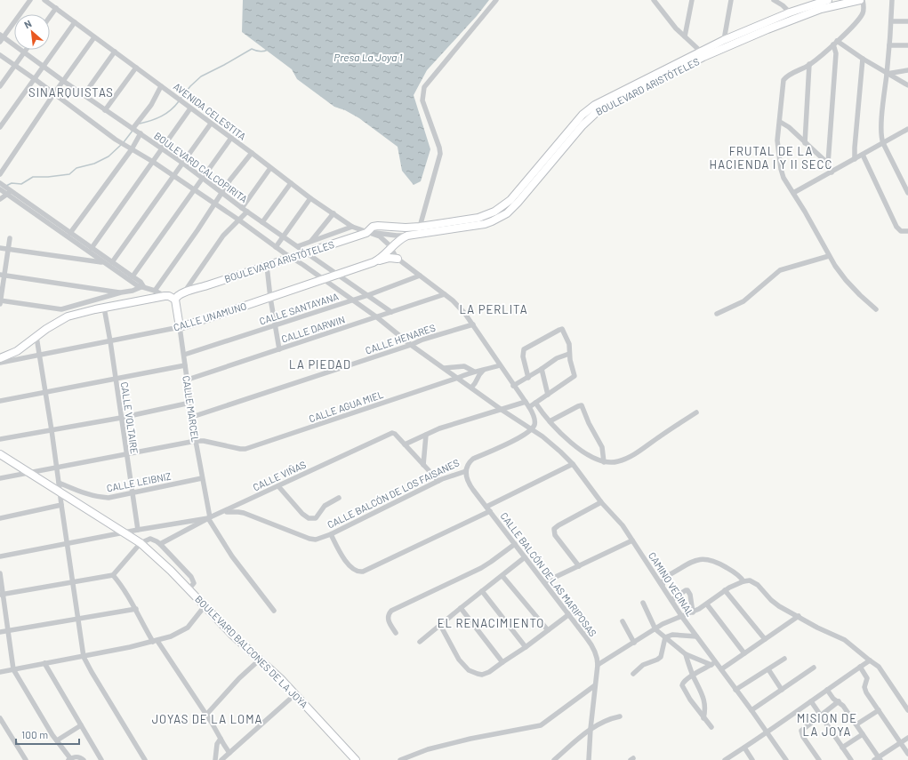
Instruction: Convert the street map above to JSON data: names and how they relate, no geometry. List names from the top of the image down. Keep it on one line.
{"streets":{"street":["BOULEVARD ARISTÓTELES","AVENIDA CELESTITA","BOULEVARD CALCOPIRITA","CALLE SANTAYANA","CALLE UNAMUNO","CALLE DARWIN","CALLE HENARES","CALLE AGUA MIEL","CALLE MARCEL","CALLE VOLTAIRE","CALLE VIÑAS","CALLE LEIBNIZ","CALLE BALCÓN DE LOS FAISANES","CALLE BALCÓN DE LAS MARIPOSAS","CAMINO VECINAL","BOULEVARD BALCONES DE LA JOYA"]},"crossings":[["BOULEVARD ARISTÓTELES","AVENIDA CELESTITA"],["BOULEVARD ARISTÓTELES","BOULEVARD CALCOPIRITA"],["BOULEVARD ARISTÓTELES","CALLE UNAMUNO"],["BOULEVARD ARISTÓTELES","CALLE MARCEL"],["BOULEVARD ARISTÓTELES","CALLE VOLTAIRE"],["AVENIDA CELESTITA","CALLE UNAMUNO"],["BOULEVARD CALCOPIRITA","CALLE SANTAYANA"],["BOULEVARD CALCOPIRITA","CALLE UNAMUNO"],["BOULEVARD CALCOPIRITA","CALLE DARWIN"],["CALLE SANTAYANA","CALLE MARCEL"],["CALLE UNAMUNO","CALLE MARCEL"],["CALLE UNAMUNO","CALLE VOLTAIRE"],["CALLE DARWIN","CALLE MARCEL"],["CALLE DARWIN","CAMINO VECINAL"],["CALLE HENARES","CALLE MARCEL"],["CALLE HENARES","CAMINO VECINAL"],["CALLE AGUA MIEL","CALLE MARCEL"],["CALLE AGUA MIEL","CALLE VOLTAIRE"],["CALLE AGUA MIEL","CAMINO VECINAL"],["CALLE AGUA MIEL","BOULEVARD BALCONES DE LA JOYA"],["CALLE MARCEL","CALLE VIÑAS"],["CALLE MARCEL","CALLE LEIBNIZ"],["CALLE VOLTAIRE","CALLE LEIBNIZ"],["CALLE VIÑAS","CALLE BALCÓN DE LOS FAISANES"],["CALLE BALCÓN DE LOS FAISANES","CALLE BALCÓN DE LAS MARIPOSAS"],["CALLE BALCÓN DE LOS FAISANES","CAMINO VECINAL"]],"districts":["SINARQUISTAS","FRUTAL DE LA HACIENDA I Y II SECC","LA PERLITA","LA PIEDAD","EL RENACIMIENTO","MISION DE LA JOYA","JOYAS DE LA LOMA"],"water":["Presa La Joya 1"],"scale_bar":"100 m","north":"top left"}
